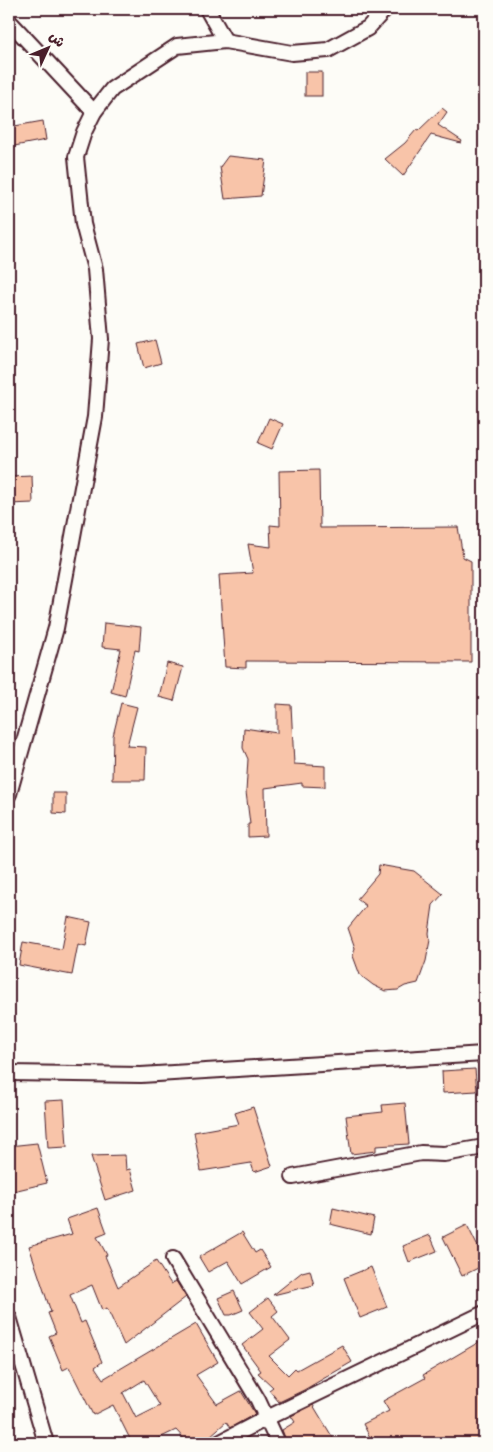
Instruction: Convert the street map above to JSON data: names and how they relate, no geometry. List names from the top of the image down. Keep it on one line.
{"north":"top right"}
